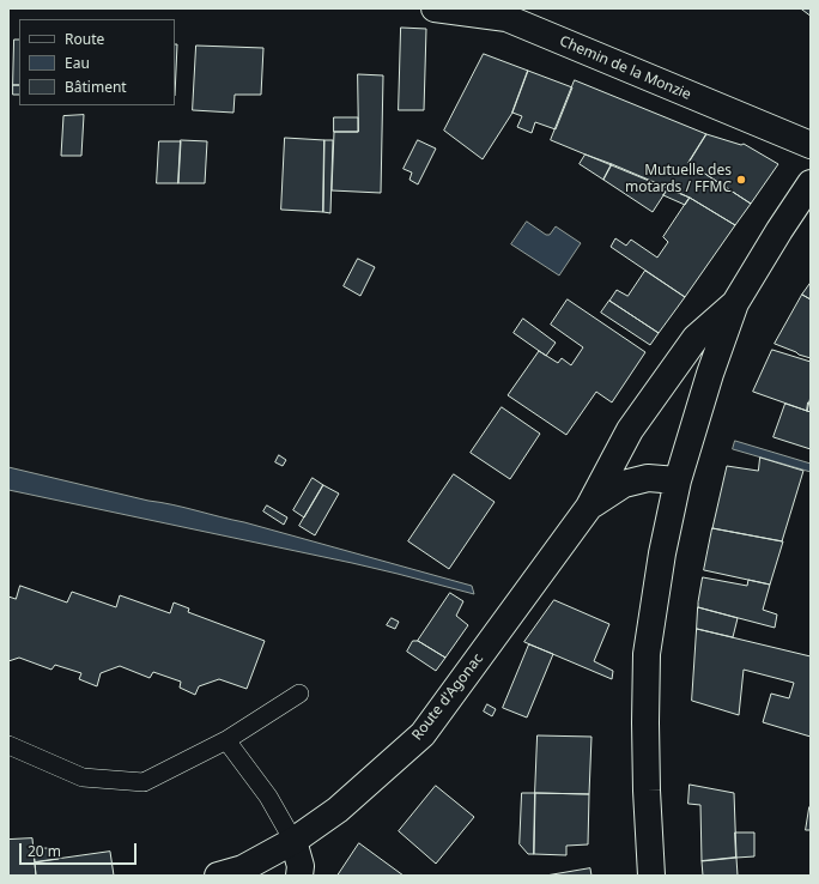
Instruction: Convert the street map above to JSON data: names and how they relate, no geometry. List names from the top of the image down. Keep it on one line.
{"streets":{"main road":["Chemin de la Monzie","Route d'Agonac"]},"places":["Mutuelle des motards / FFMC"],"legend":["Route","Eau","Bâtiment"],"scale_bar":"20 m"}
